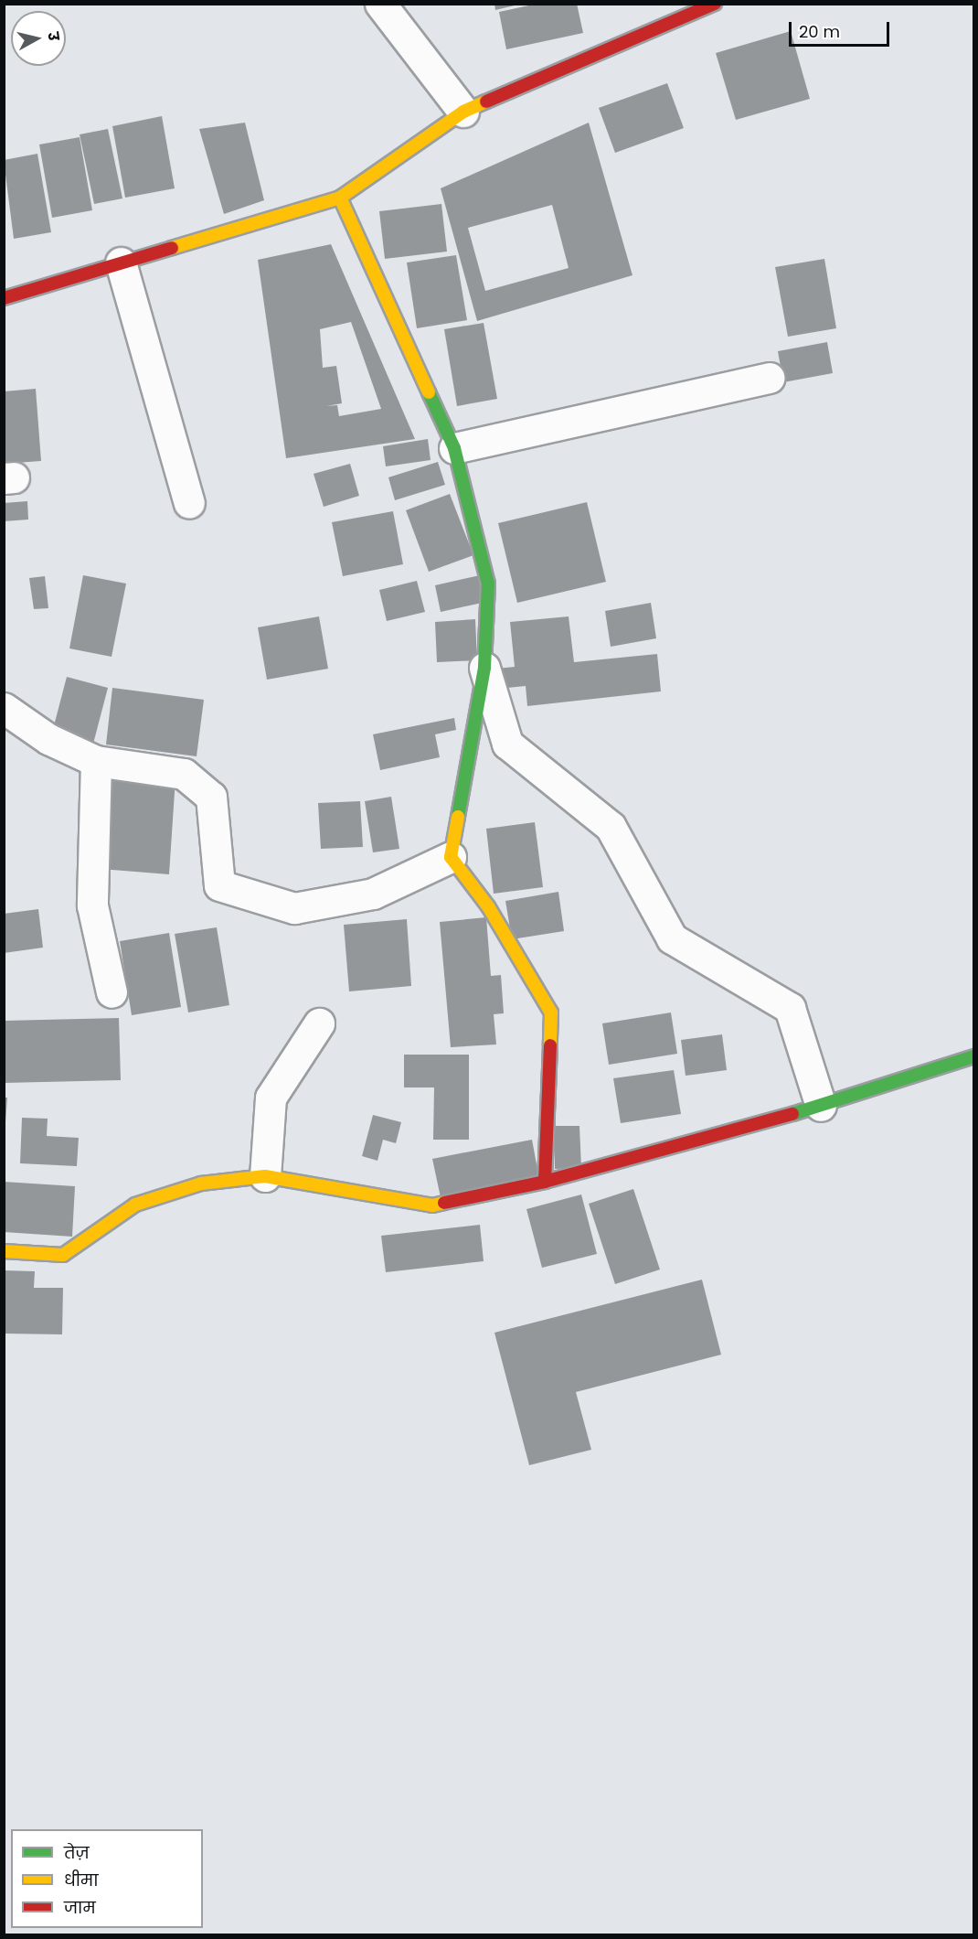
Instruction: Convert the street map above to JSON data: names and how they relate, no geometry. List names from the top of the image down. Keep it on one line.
{"legend":["तेज़","धीमा","जाम"],"scale_bar":"20 m","north":"right"}
